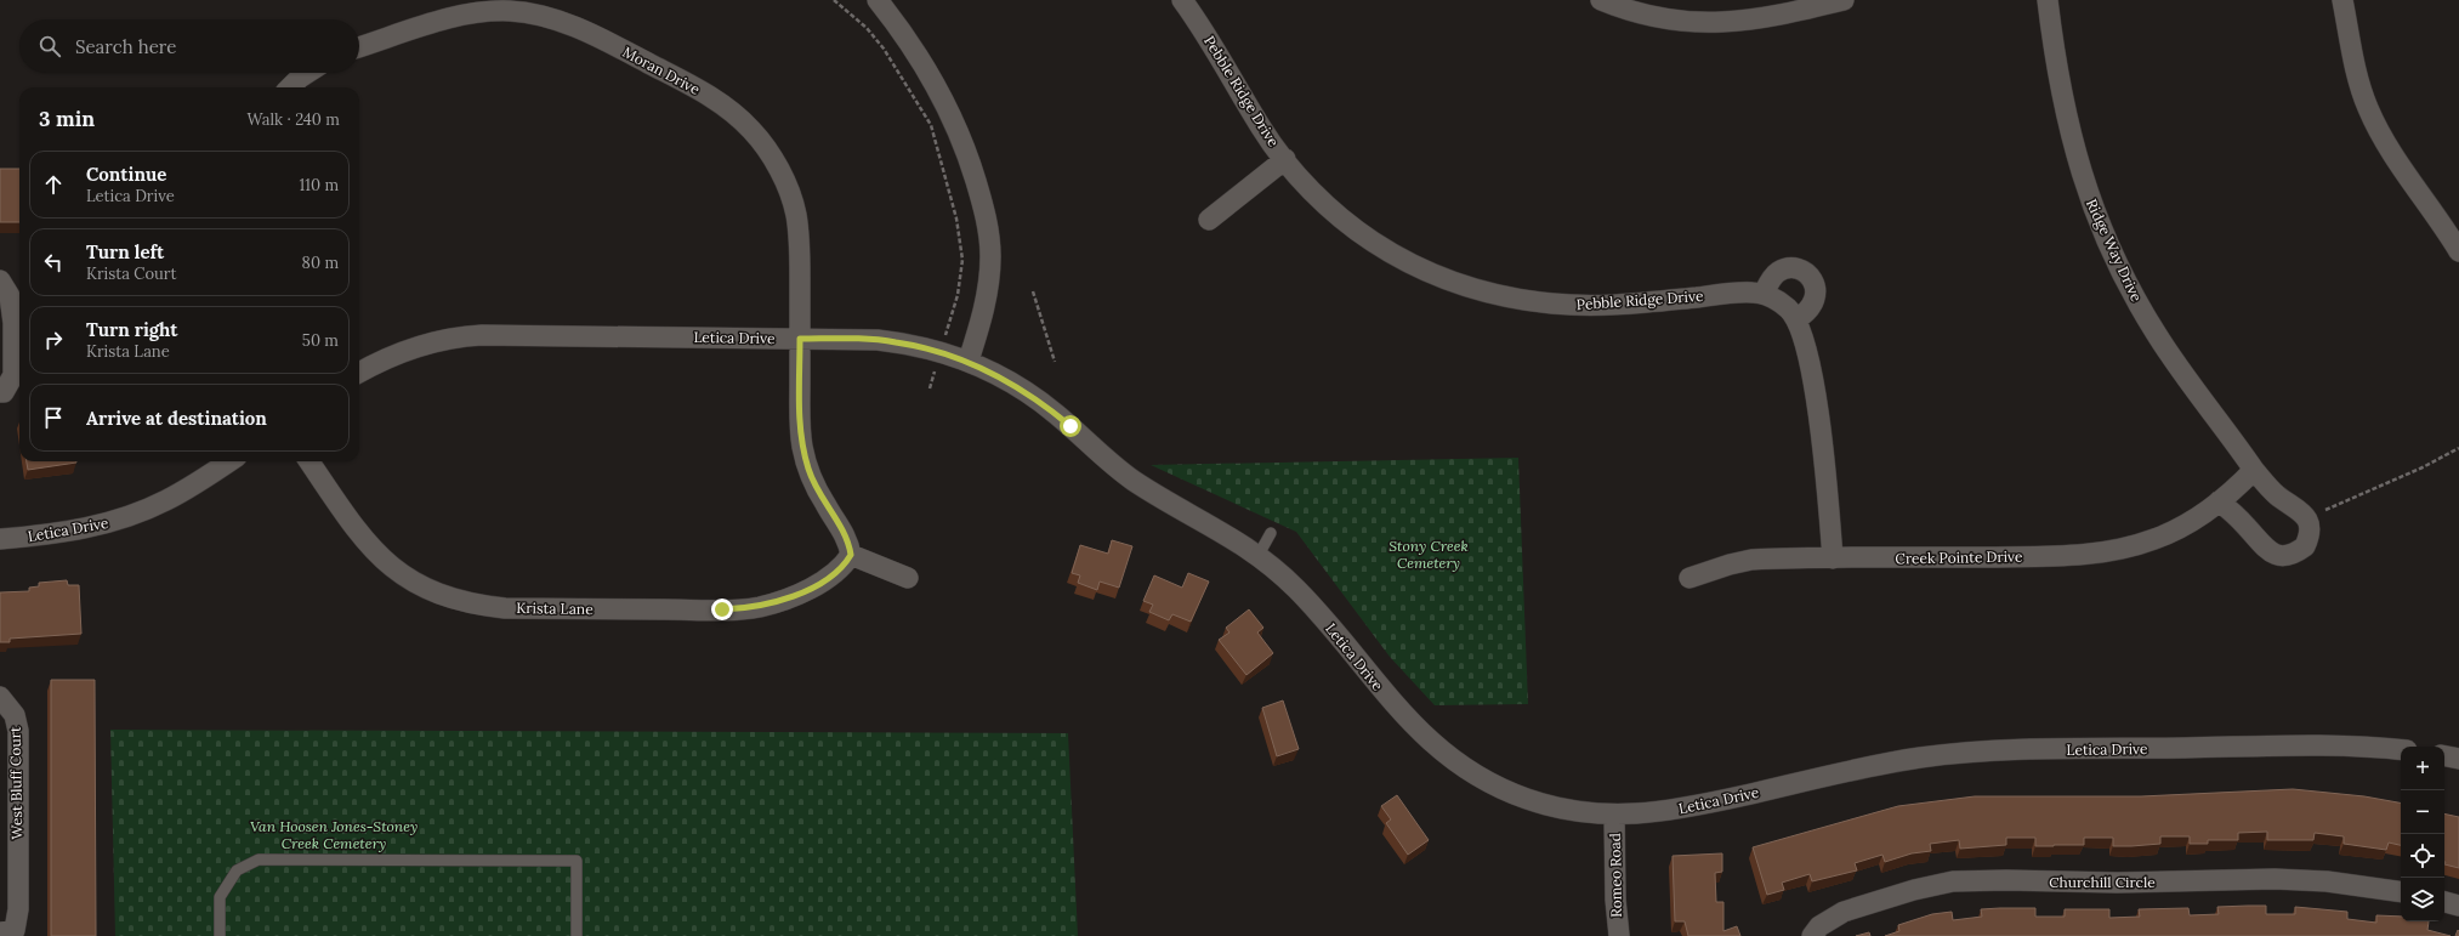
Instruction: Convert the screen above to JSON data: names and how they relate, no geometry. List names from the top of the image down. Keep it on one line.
{"streets":{"street":["Moran Drive","Pebble Ridge Drive","Ridge Way Drive","Letica Drive","Creek Pointe Drive","Krista Lane","West Bluff Court","Romeo Road","Churchill Circle"]},"crossings":[["Moran Drive","Letica Drive"],["Moran Drive","Krista Lane"],["Pebble Ridge Drive","Creek Pointe Drive"],["Ridge Way Drive","Creek Pointe Drive"],["Letica Drive","Romeo Road"]],"parks":["Stony Creek Cemetery","Van Hoosen Jones-Stoney Creek Cemetery"],"page":{"search":"Search here","heading":["3 min","Walk · 240 m"],"list":[["Continue","Letica Drive","110 m"],["Turn left","Krista Court","80 m"],["Turn right","Krista Lane","50 m"],"Arrive at destination"],"map_buttons":["+","−"]}}
